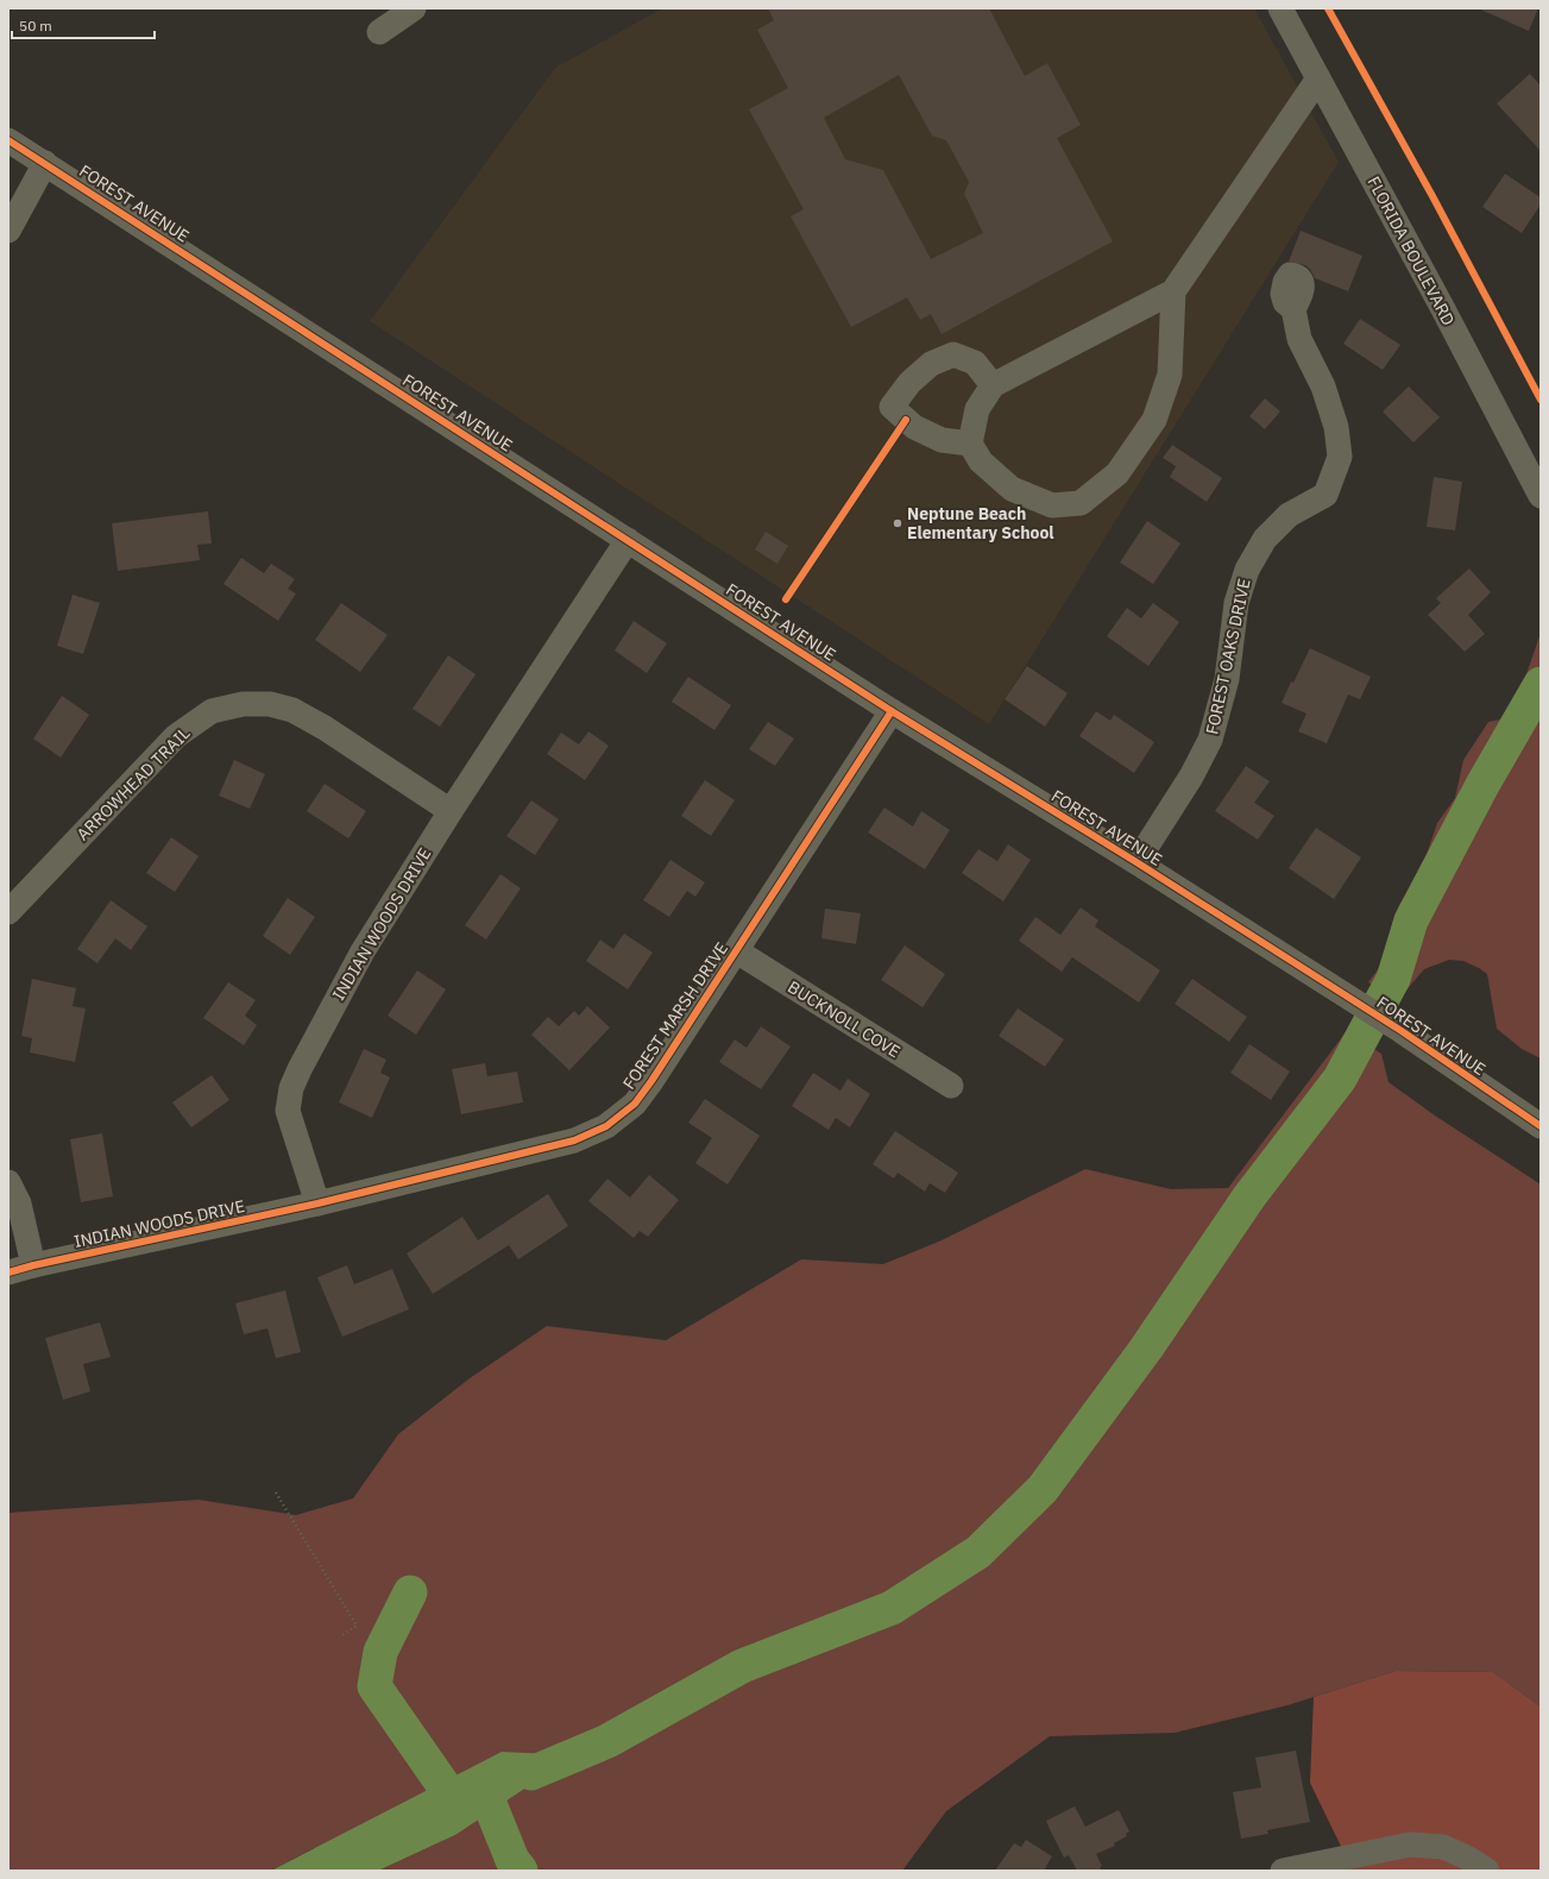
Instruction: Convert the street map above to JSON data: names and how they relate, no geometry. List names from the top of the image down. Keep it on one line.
{"streets":{"street":["FOREST AVENUE","FLORIDA BOULEVARD","FOREST OAKS DRIVE","ARROWHEAD TRAIL","INDIAN WOODS DRIVE","FOREST MARSH DRIVE","BUCKNOLL COVE"]},"crossings":[["FOREST AVENUE","FOREST OAKS DRIVE"],["FOREST AVENUE","INDIAN WOODS DRIVE"],["FOREST AVENUE","FOREST MARSH DRIVE"],["ARROWHEAD TRAIL","INDIAN WOODS DRIVE"],["INDIAN WOODS DRIVE","FOREST MARSH DRIVE"],["FOREST MARSH DRIVE","BUCKNOLL COVE"]],"places":["Neptune Beach Elementary School"],"scale_bar":"50 m"}
